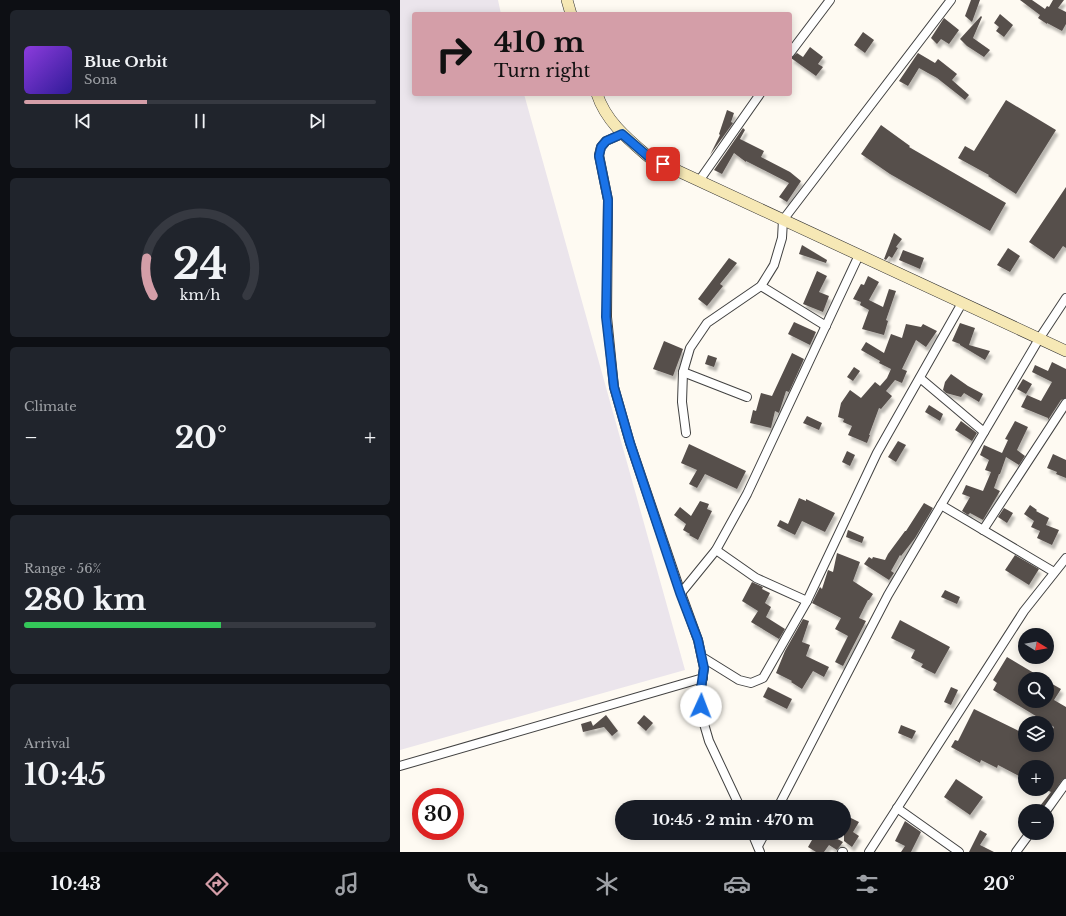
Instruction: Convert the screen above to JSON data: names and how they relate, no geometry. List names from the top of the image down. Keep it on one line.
{"north":"right","page":{"turn":["410 m","Turn right"],"song":["Blue Orbit","Sona"],"tile":["Climate",["Range · 56%","280 km"],["Arrival","10:45"]],"heat":["−","20°","+"],"map_buttons":["+","−"],"limit":"30","trip":"10:45 · 2 min · 470 m","tabs":["10:43","20°"],"gauge":["24","km/h"]}}
